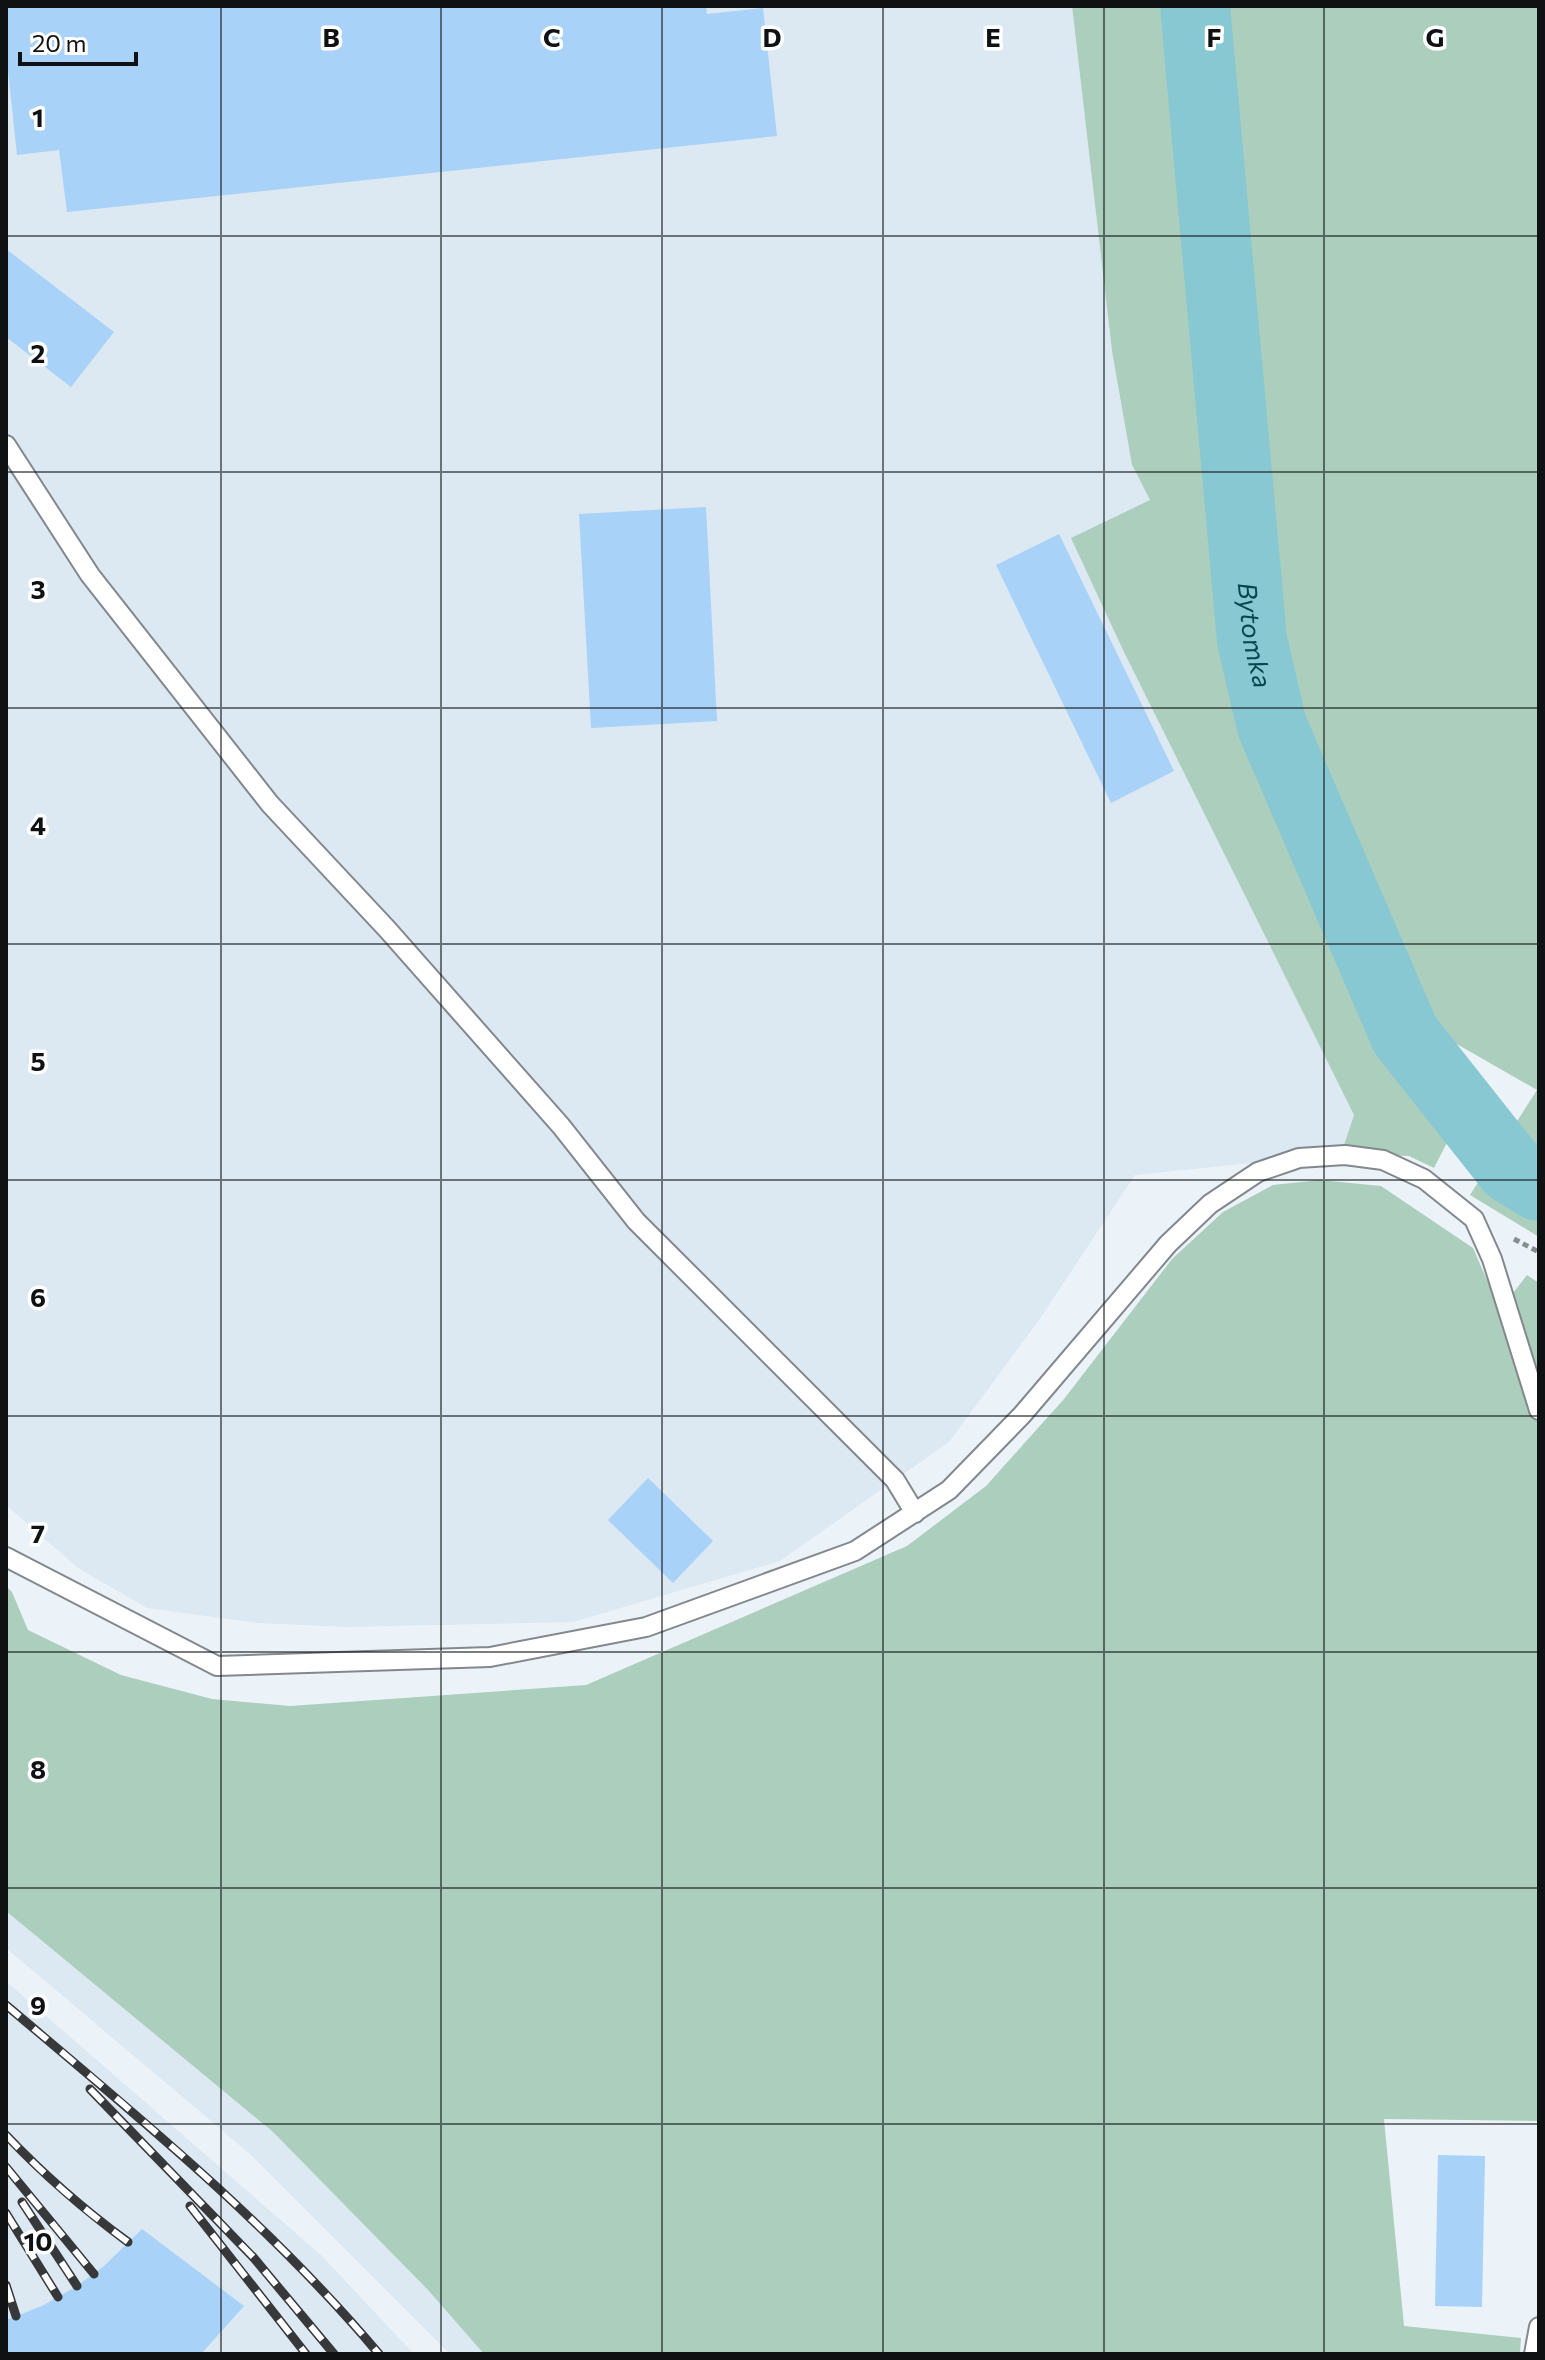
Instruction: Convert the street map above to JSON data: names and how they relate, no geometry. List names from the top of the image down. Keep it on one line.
{"water":["Bytomka"],"scale_bar":"20 m","grid":{"columns":["B","C","D","E","F","G"],"rows":["1","2","3","4","5","6","7","8","9","10"]}}
